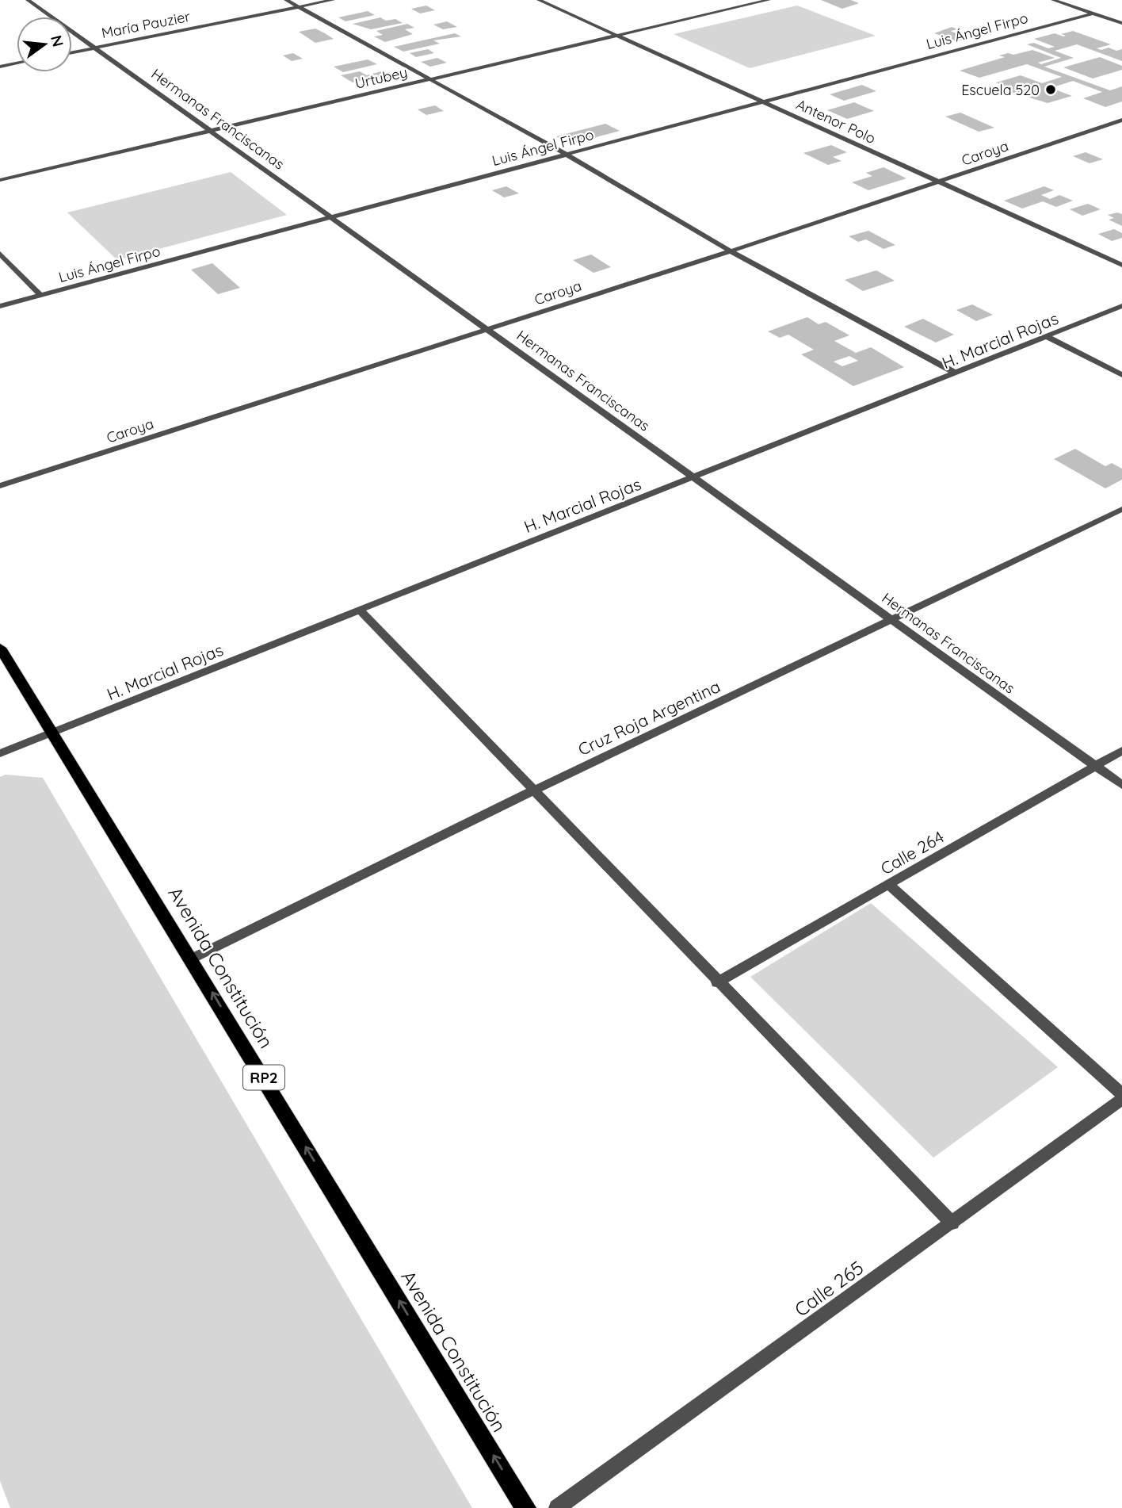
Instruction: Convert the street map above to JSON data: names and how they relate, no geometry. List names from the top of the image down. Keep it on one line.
{"streets":{"main road":["Avenida Constitución","RP2"],"street":["María Pauzier","Luis Ángel Firpo","Urtubey","Hermanas Franciscanas","Antenor Polo","Caroya","H. Marcial Rojas","Cruz Roja Argentina","Calle 264","Calle 265"]},"crossings":[["María Pauzier","Hermanas Franciscanas"],["Luis Ángel Firpo","Hermanas Franciscanas"],["Luis Ángel Firpo","Antenor Polo"],["Urtubey","Hermanas Franciscanas"],["Urtubey","Antenor Polo"],["Hermanas Franciscanas","Caroya"],["Hermanas Franciscanas","H. Marcial Rojas"],["Hermanas Franciscanas","Cruz Roja Argentina"],["Hermanas Franciscanas","Calle 264"],["Antenor Polo","Caroya"],["H. Marcial Rojas","Avenida Constitución"],["Cruz Roja Argentina","Avenida Constitución"]],"one_way":["Avenida Constitución"],"places":["Escuela 520"],"north":"right"}
